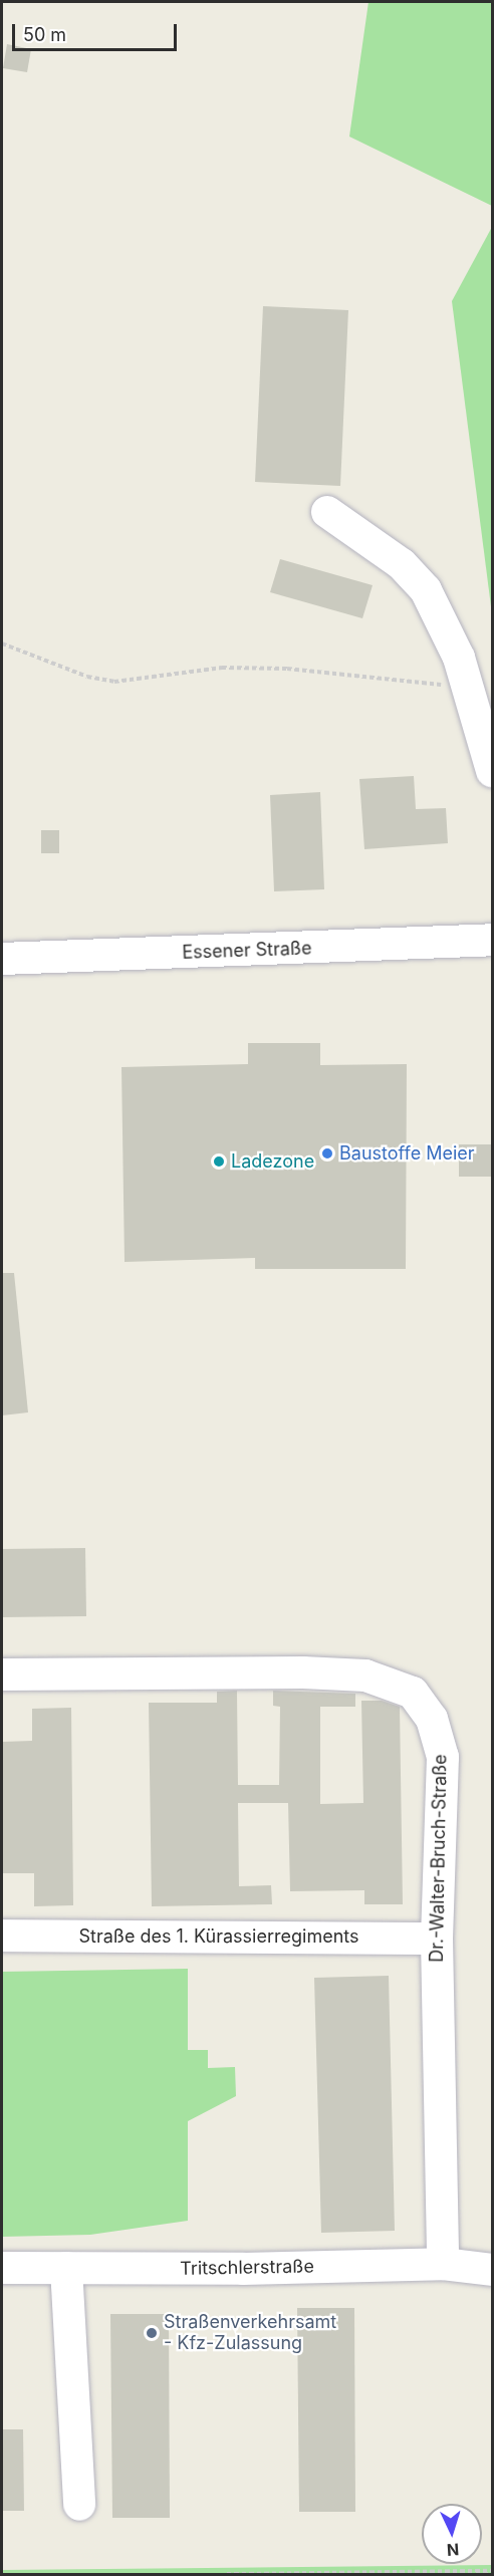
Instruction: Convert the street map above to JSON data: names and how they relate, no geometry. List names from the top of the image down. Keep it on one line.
{"streets":{"street":["Essener Straße","Dr.-Walter-Bruch-Straße","Straße des 1. Kürassierregiments","Tritschlerstraße"]},"crossings":[["Dr.-Walter-Bruch-Straße","Straße des 1. Kürassierregiments"],["Dr.-Walter-Bruch-Straße","Tritschlerstraße"]],"places":["Baustoffe Meier","Ladezone","Straßenverkehrsamt - Kfz-Zulassung"],"scale_bar":"50 m","north":"bottom"}
